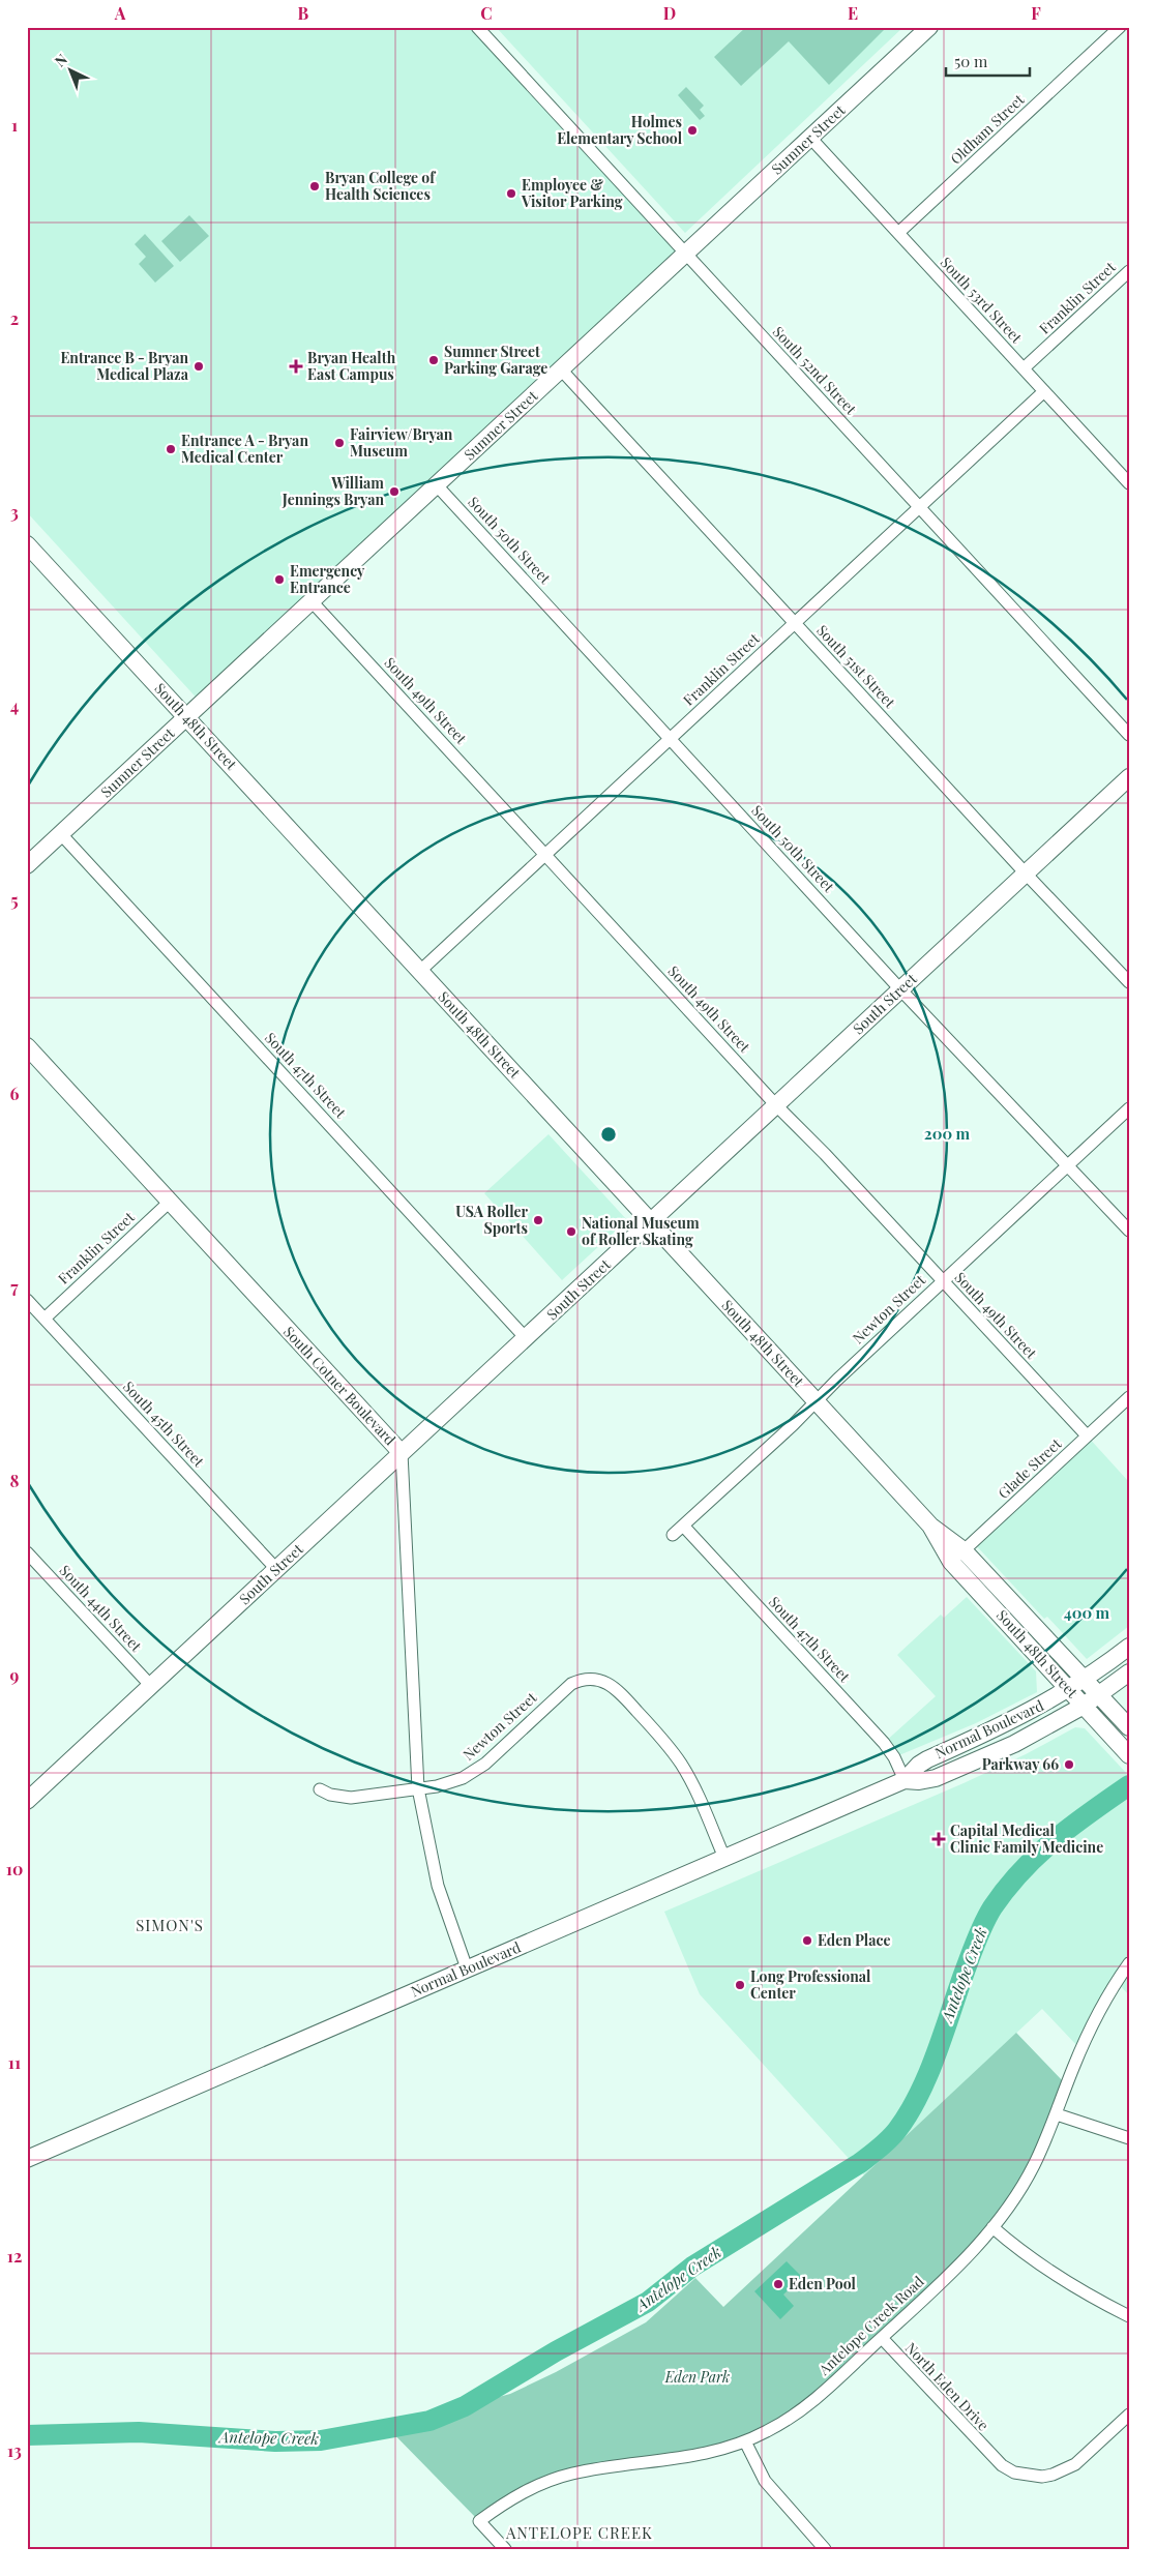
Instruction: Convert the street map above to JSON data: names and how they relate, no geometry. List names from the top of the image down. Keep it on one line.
{"streets":{"main road":["Sumner Street","South 48th Street","South Street","South Cotner Boulevard","Normal Boulevard"],"street":["Oldham Street","Franklin Street","South 53rd Street","South 52nd Street","South 50th Street","South 51st Street","South 49th Street","South 47th Street","Newton Street","South 45th Street","Glade Street","South 44th Street","Antelope Creek Road","North Eden Drive"]},"crossings":[["Oldham Street","South 53rd Street"],["Sumner Street","South 53rd Street"],["Sumner Street","South 52nd Street"],["Sumner Street","South 50th Street"],["Sumner Street","South 51st Street"],["Sumner Street","South 49th Street"],["Sumner Street","South 48th Street"],["Sumner Street","South 47th Street"],["Franklin Street","South 53rd Street"],["Franklin Street","South 52nd Street"],["Franklin Street","South 50th Street"],["Franklin Street","South 51st Street"],["Franklin Street","South 49th Street"],["Franklin Street","South 48th Street"],["Franklin Street","South Cotner Boulevard"],["Franklin Street","South 45th Street"],["South 50th Street","South Street"],["South 50th Street","Newton Street"],["South 51st Street","South Street"],["South 49th Street","South Street"],["South 49th Street","Newton Street"],["South 49th Street","Glade Street"],["South 48th Street","South Street"],["South 48th Street","Newton Street"],["South 48th Street","Glade Street"],["South 48th Street","Normal Boulevard"],["South Street","South 47th Street"],["South Street","South Cotner Boulevard"],["South Street","South 45th Street"],["South Street","South 44th Street"],["South 47th Street","Newton Street"],["South 47th Street","Normal Boulevard"],["Newton Street","South Cotner Boulevard"],["Newton Street","Normal Boulevard"],["South Cotner Boulevard","Normal Boulevard"],["Antelope Creek Road","North Eden Drive"]],"districts":["SIMON'S","ANTELOPE CREEK"],"water":["Antelope Creek"],"parks":["Eden Park"],"places":{"other":["Holmes Elementary School","Bryan College of Health Sciences","Employee & Visitor Parking","Sumner Street Parking Garage","Entrance B - Bryan Medical Plaza","Fairview/Bryan Museum","Entrance A - Bryan Medical Center","William Jennings Bryan","Emergency Entrance","USA Roller Sports","National Museum of Roller Skating","Parkway 66","Eden Place","Long Professional Center","Eden Pool"],"health":["Bryan Health East Campus","Capital Medical Clinic Family Medicine"]},"scale_bar":"50 m","north":"top left","grid":{"columns":["A","B","C","D","E","F"],"rows":["1","2","3","4","5","6","7","8","9","10","11","12","13"]},"rings":["200 m","400 m"]}
